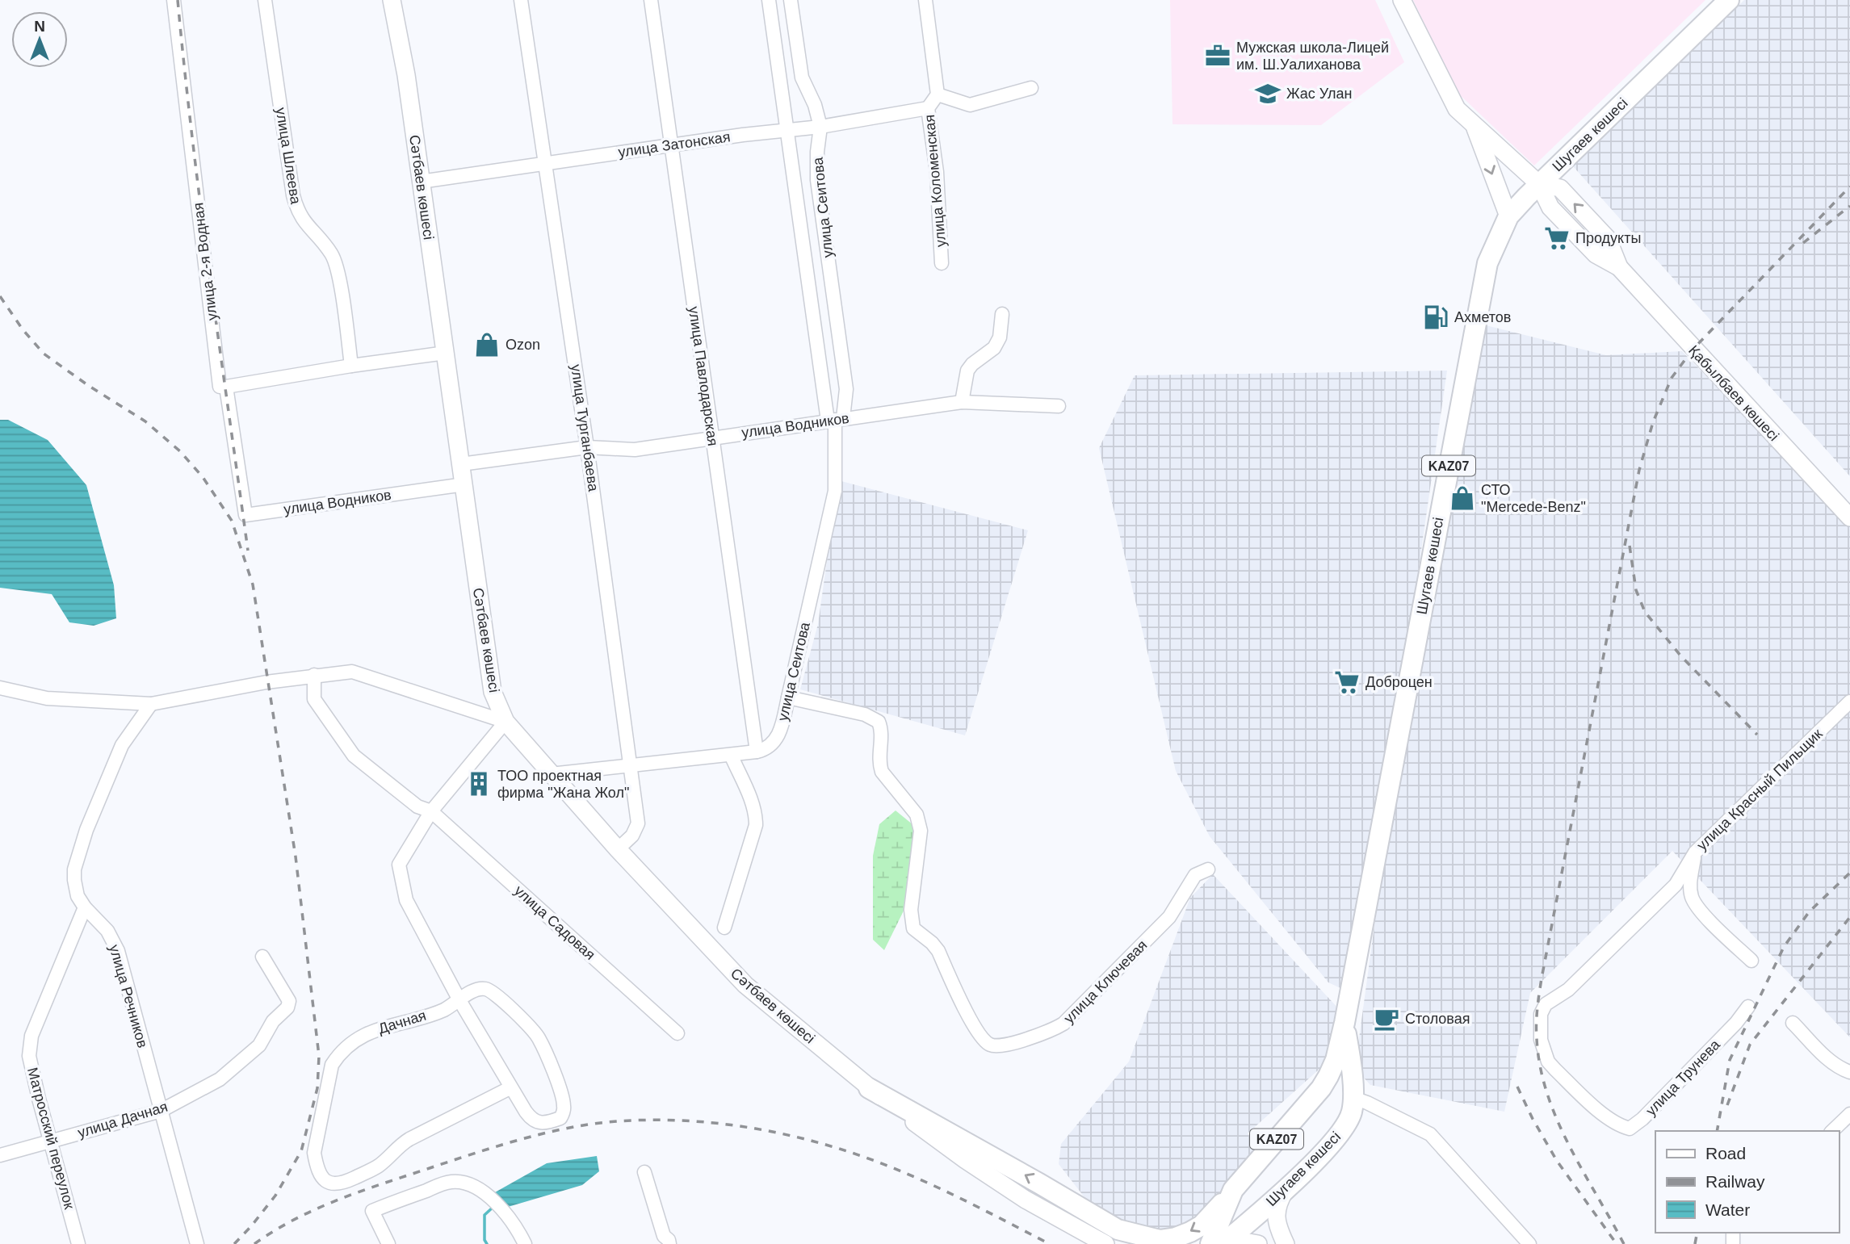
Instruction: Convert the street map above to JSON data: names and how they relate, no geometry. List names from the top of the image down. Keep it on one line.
{"streets":{"highway":["Шугаев көшесі","KAZ07"],"main road":["Сәтбаев көшесі","Қабылбаев көшесі"],"street":["улица Затонская","улица Шлеева","улица Коломенская","улица Сеитова","улица 2-я Водная","улица Павлодарская","улица Водников","улица Турганбаева","улица Красный Пильщик","улица Садовая","улица Ключевая","улица Речников","Дачная","улица Трунева","улица Дачная","Матросский переулок"]},"crossings":[["Шугаев көшесі","Қабылбаев көшесі"],["Шугаев көшесі","KAZ07"],["улица Затонская","улица Коломенская"],["улица Затонская","Сәтбаев көшесі"],["улица Затонская","улица Сеитова"],["улица Затонская","улица Павлодарская"],["улица Затонская","улица Турганбаева"],["Сәтбаев көшесі","улица Водников"],["Сәтбаев көшесі","улица Турганбаева"],["улица Сеитова","улица Павлодарская"],["улица Сеитова","улица Водников"],["улица Сеитова","улица Ключевая"],["улица 2-я Водная","улица Водников"],["улица Павлодарская","улица Водников"],["улица Водников","улица Турганбаева"],["улица Красный Пильщик","улица Трунева"],["улица Речников","улица Дачная"],["улица Речников","Матросский переулок"],["улица Дачная","Матросский переулок"]],"places":{"office":["Мужская школа-Лицей им. Ш.Уалиханова"],"school or university":["Жас Улан"],"supermarket":["Продукты","Доброцен"],"fuel station":["Ахметов"],"shop":["Ozon","СТО \"Mercede-Benz\""],"building":["ТОО проектная фирма \"Жана Жол\""],"cafe":["Столовая"]},"legend":["Road","Railway","Water"],"north":"top"}
